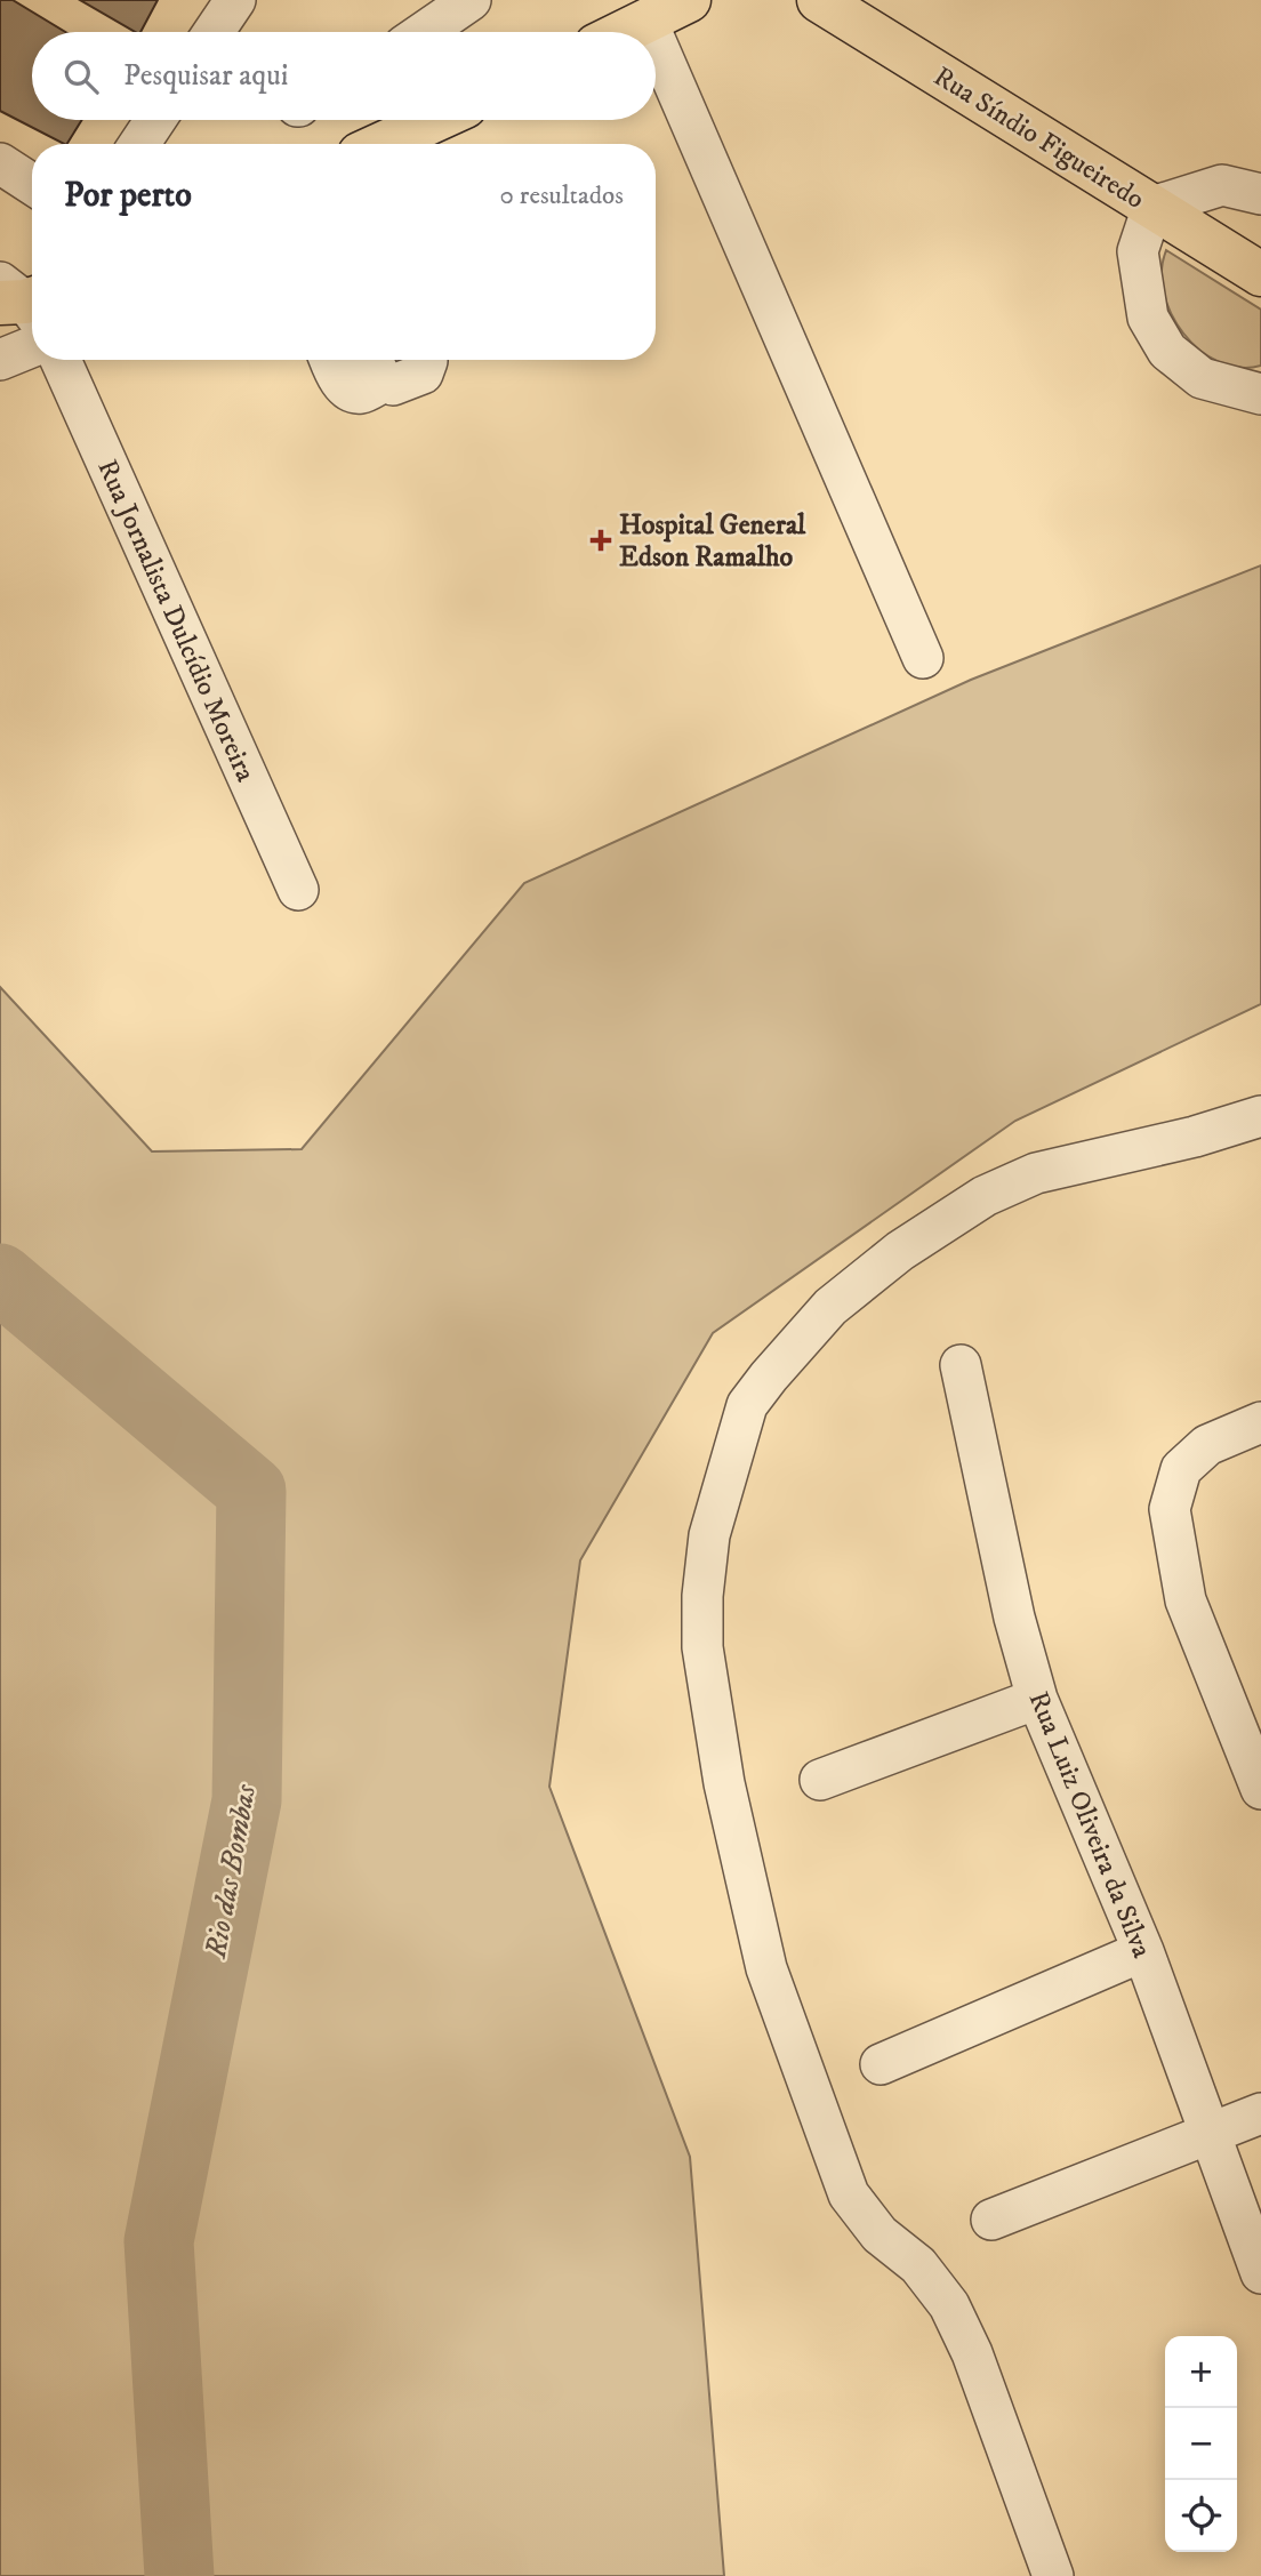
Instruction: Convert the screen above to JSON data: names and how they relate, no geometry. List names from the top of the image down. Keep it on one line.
{"streets":{"main road":["Rua Síndio Figueiredo"],"street":["Rua Jornalista Dulcídio Moreira","Rua Luiz Oliveira da Silva"]},"water":["Rio das Bombas"],"places":{"health":["Hospital General Edson Ramalho"]},"page":{"search":"Pesquisar aqui","heading":["Por perto","0 resultados"],"map_buttons":["+","−"]}}
